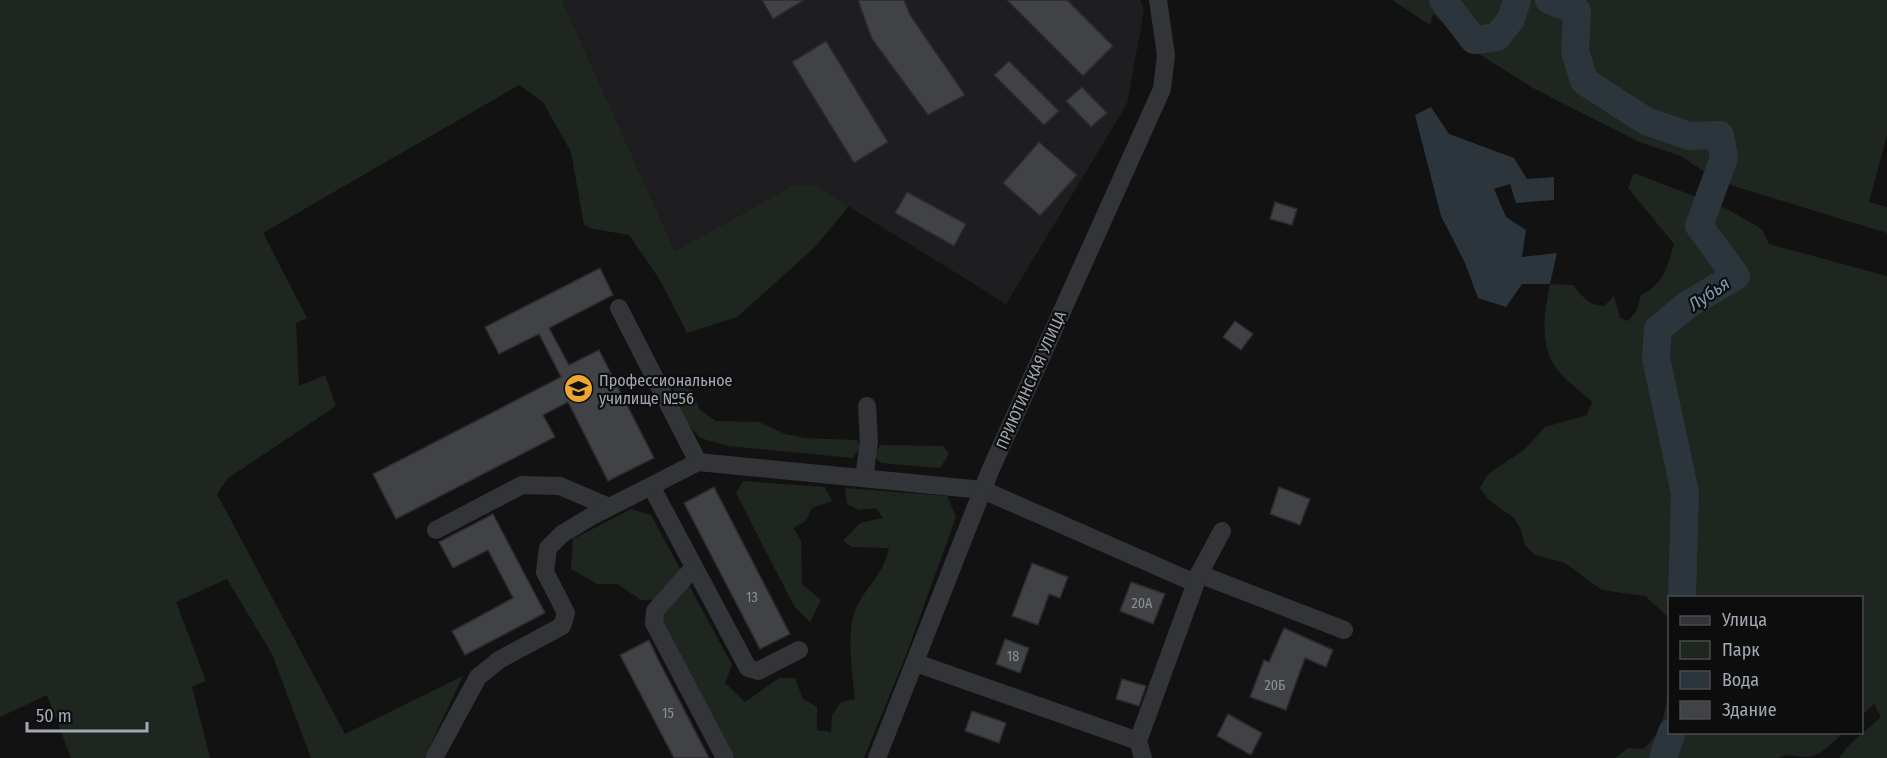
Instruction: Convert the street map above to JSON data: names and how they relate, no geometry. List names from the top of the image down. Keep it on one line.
{"streets":{"street":["ПРИЮТИНСКАЯ УЛИЦА"]},"water":["Лубья"],"places":{"school or university":["Профессиональное училище №56"]},"house_numbers":["13","20А","18","20Б","15"],"legend":["Улица","Парк","Вода","Здание"],"scale_bar":"50 m"}
